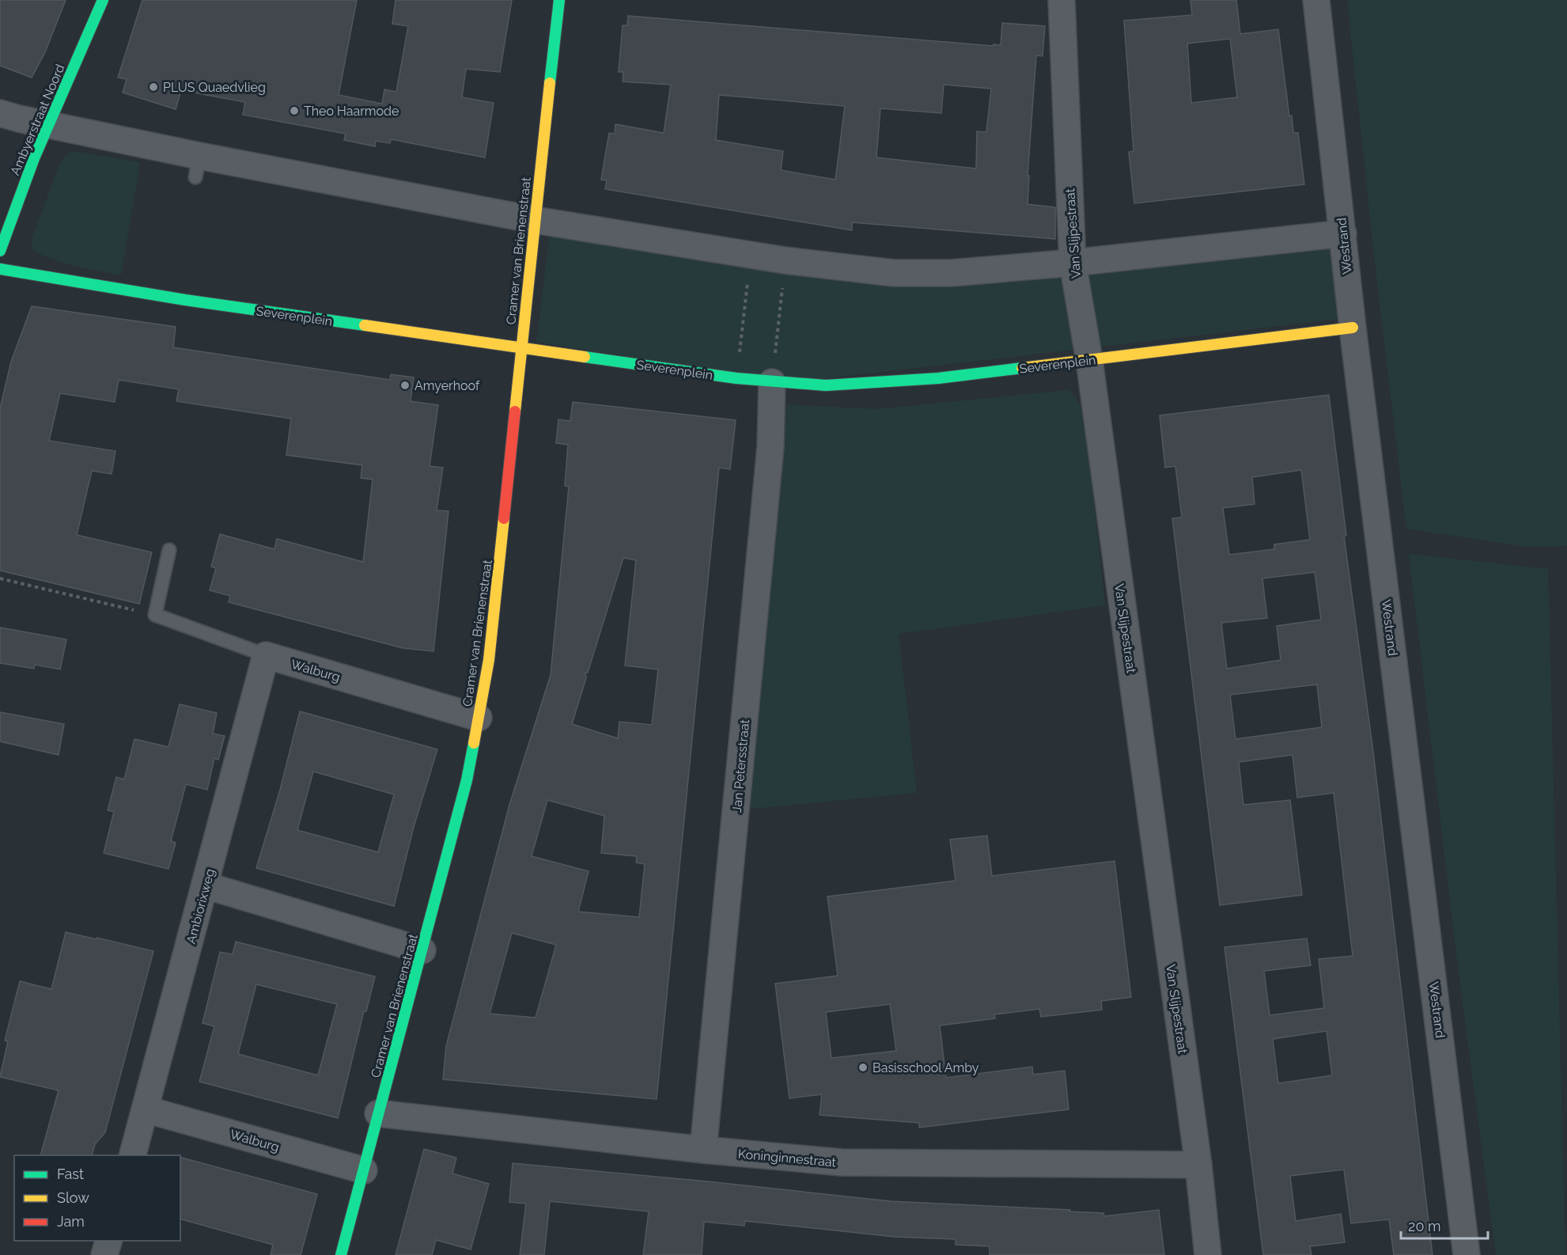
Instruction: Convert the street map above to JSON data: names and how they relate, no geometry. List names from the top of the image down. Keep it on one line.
{"streets":{"street":["Ambyerstraat Noord","Van Slijpestraat","Westrand","Cramer van Brienenstraat","Severenplein","Walburg","Jan Petersstraat","Ambiorixweg","Koninginnestraat"]},"crossings":[["Van Slijpestraat","Severenplein"],["Van Slijpestraat","Koninginnestraat"],["Westrand","Severenplein"],["Cramer van Brienenstraat","Severenplein"],["Cramer van Brienenstraat","Walburg"],["Cramer van Brienenstraat","Koninginnestraat"],["Severenplein","Jan Petersstraat"],["Walburg","Ambiorixweg"],["Jan Petersstraat","Koninginnestraat"]],"places":["PLUS Quaedvlieg","Theo Haarmode","Amyerhoof","Basisschool Amby"],"legend":["Fast","Slow","Jam"],"scale_bar":"20 m"}
